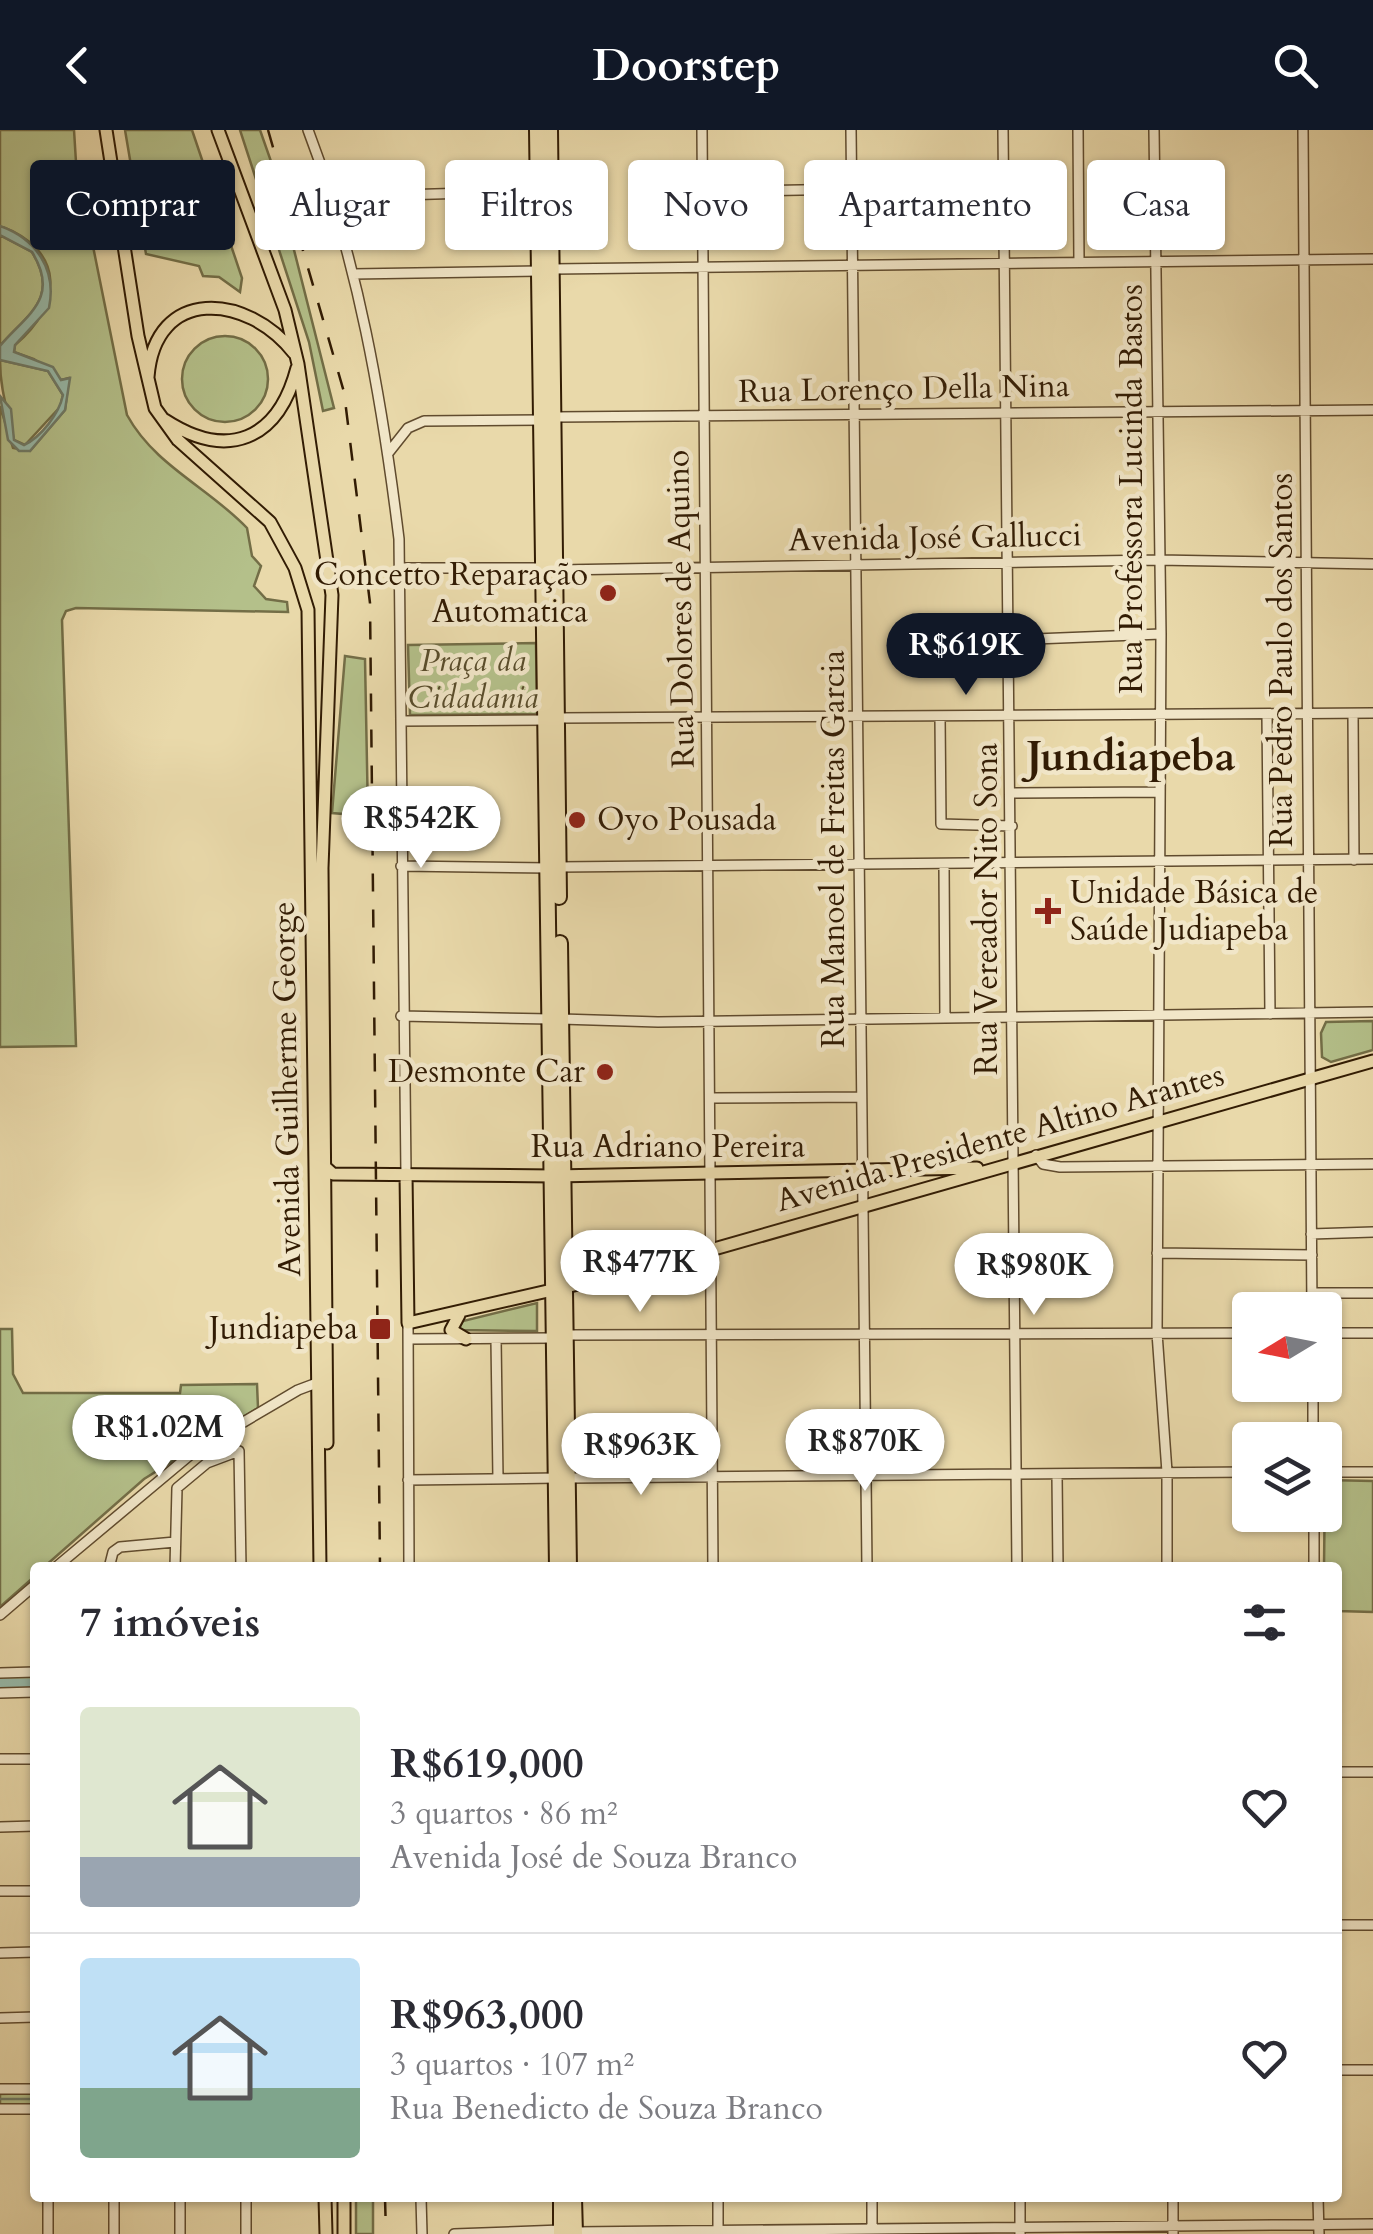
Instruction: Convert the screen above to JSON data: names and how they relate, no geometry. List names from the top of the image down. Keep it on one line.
{"streets":{"main road":["Avenida Guilherme George","Avenida Presidente Altino Arantes","Rua Adriano Pereira"],"street":["Rua Lorenço Della Nina","Rua Professora Lucinda Bastos","Avenida José Gallucci","Rua Dolores de Aquino","Rua Pedro Paulo dos Santos","Rua Manoel de Freitas Garcia","Rua Vereador Nito Sona"]},"crossings":[["Rua Lorenço Della Nina","Rua Professora Lucinda Bastos"],["Rua Lorenço Della Nina","Rua Dolores de Aquino"],["Rua Lorenço Della Nina","Rua Pedro Paulo dos Santos"],["Rua Lorenço Della Nina","Rua Manoel de Freitas Garcia"],["Rua Lorenço Della Nina","Rua Vereador Nito Sona"],["Rua Professora Lucinda Bastos","Avenida José Gallucci"],["Rua Professora Lucinda Bastos","Avenida Presidente Altino Arantes"],["Avenida José Gallucci","Rua Dolores de Aquino"],["Avenida José Gallucci","Rua Pedro Paulo dos Santos"],["Avenida José Gallucci","Rua Manoel de Freitas Garcia"],["Avenida José Gallucci","Rua Vereador Nito Sona"],["Rua Dolores de Aquino","Avenida Presidente Altino Arantes"],["Rua Dolores de Aquino","Rua Adriano Pereira"],["Rua Pedro Paulo dos Santos","Avenida Presidente Altino Arantes"],["Rua Manoel de Freitas Garcia","Avenida Presidente Altino Arantes"],["Rua Manoel de Freitas Garcia","Rua Adriano Pereira"],["Rua Vereador Nito Sona","Avenida Presidente Altino Arantes"],["Avenida Guilherme George","Rua Adriano Pereira"],["Avenida Presidente Altino Arantes","Rua Adriano Pereira"]],"districts":["Jundiapeba"],"parks":["Praça da Cidadania"],"places":{"other":["Concetto Reparação Automatica","Oyo Pousada","Desmonte Car"],"health":["Unidade Básica de Saúde Judiapeba"],"transit":["Jundiapeba"]},"north":"left","page":{"header":"Doorstep","chip":["Comprar","Alugar","Filtros","Novo","Apartamento","Casa"],"price":["R$619K","R$542K","R$477K","R$980K","R$1.02M","R$870K","R$963K"],"heading":"7 imóveis","list":[{"name":"R$619,000","note":"3 quartos · 86 m² · Avenida José de Souza Branco"},{"name":"R$963,000","note":"3 quartos · 107 m² · Rua Benedicto de Souza Branco"}]}}
